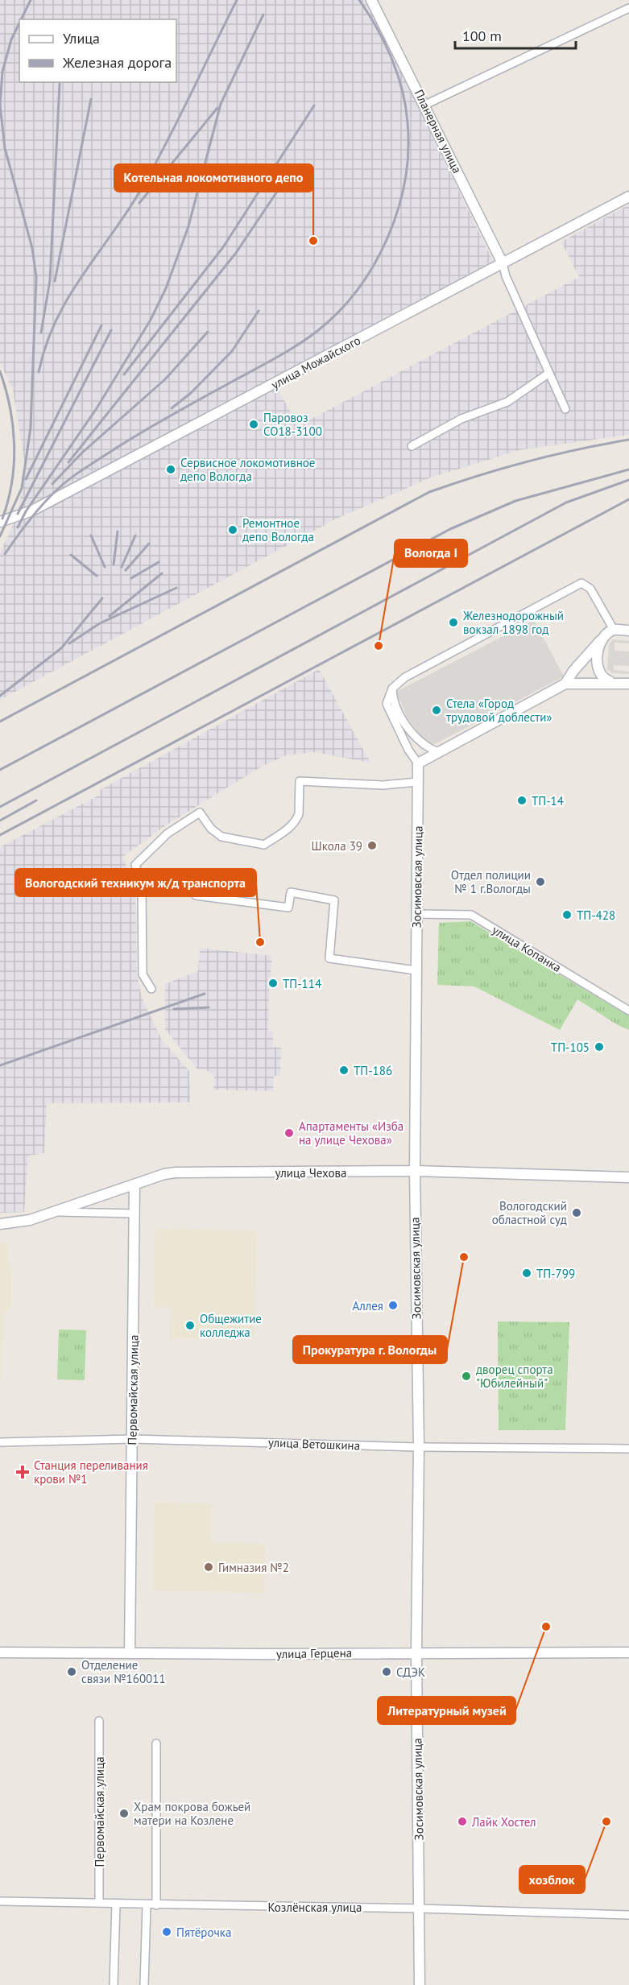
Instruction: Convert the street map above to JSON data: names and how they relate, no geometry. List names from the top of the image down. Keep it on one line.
{"streets":{"street":["Планерная улица","улица Можайского","Зосимовская улица","улица Копанка","улица Чехова","Первомайская улица","улица Ветошкина","улица Герцена","Козлёнская улица"]},"crossings":[["Планерная улица","улица Можайского"],["Зосимовская улица","улица Копанка"],["Зосимовская улица","улица Чехова"],["Зосимовская улица","улица Ветошкина"],["Зосимовская улица","улица Герцена"],["Зосимовская улица","Козлёнская улица"],["улица Чехова","Первомайская улица"],["Первомайская улица","улица Ветошкина"],["Первомайская улица","улица Герцена"],["Первомайская улица","Козлёнская улица"]],"places":{"other":["Котельная локомотивного депо","Паровоз СО18-3100","Сервисное локомотивное депо Вологда","Ремонтное депо Вологда","Железнодорожный вокзал 1898 год","Вологда I","Стела «Город трудовой доблести»","ТП-14","Школа 39","Отдел полиции № 1 г.Вологды","ТП-428","Вологодский техникум ж/д транспорта","ТП-114","ТП-105","ТП-186","Апартаменты «Изба на улице Чехова»","Вологодский областной суд","Прокуратура г. Вологды","ТП-799","Аллея","Общежитие колледжа","дворец спорта \"Юбилейный\"","Гимназия №2","Литературный музей","Отделение связи №160011","СДЭК","Храм покрова божьей матери на Козлене","Лайк Хостел","хозблок","Пятёрочка"],"health":["Станция переливания крови №1"]},"legend":["Улица","Железная дорога"],"scale_bar":"100 m"}
